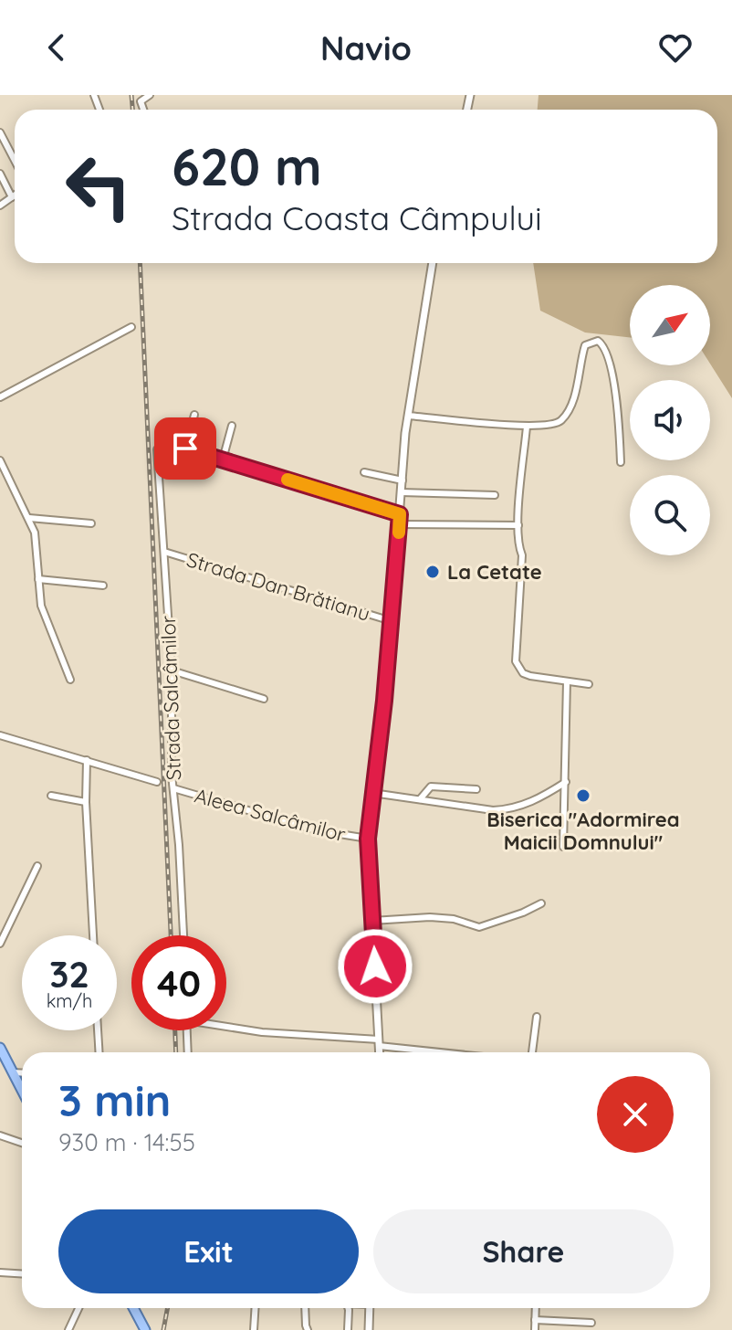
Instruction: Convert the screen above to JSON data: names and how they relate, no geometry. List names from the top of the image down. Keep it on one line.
{"streets":{"street":["Strada Dan Brătianu","Strada Salcâmilor","Aleea Salcâmilor"]},"crossings":[["Strada Dan Brătianu","Strada Salcâmilor"],["Strada Salcâmilor","Aleea Salcâmilor"]],"places":["La Cetate","Biserica \"Adormirea Maicii Domnului\""],"north":"top right","page":{"header":"Navio","turn":["620 m","Strada Coasta Câmpului"],"speed":"32 km/h","limit":"40","heading":["3 min","930 m · 14:55"],"buttons":["Exit","Share"]}}
